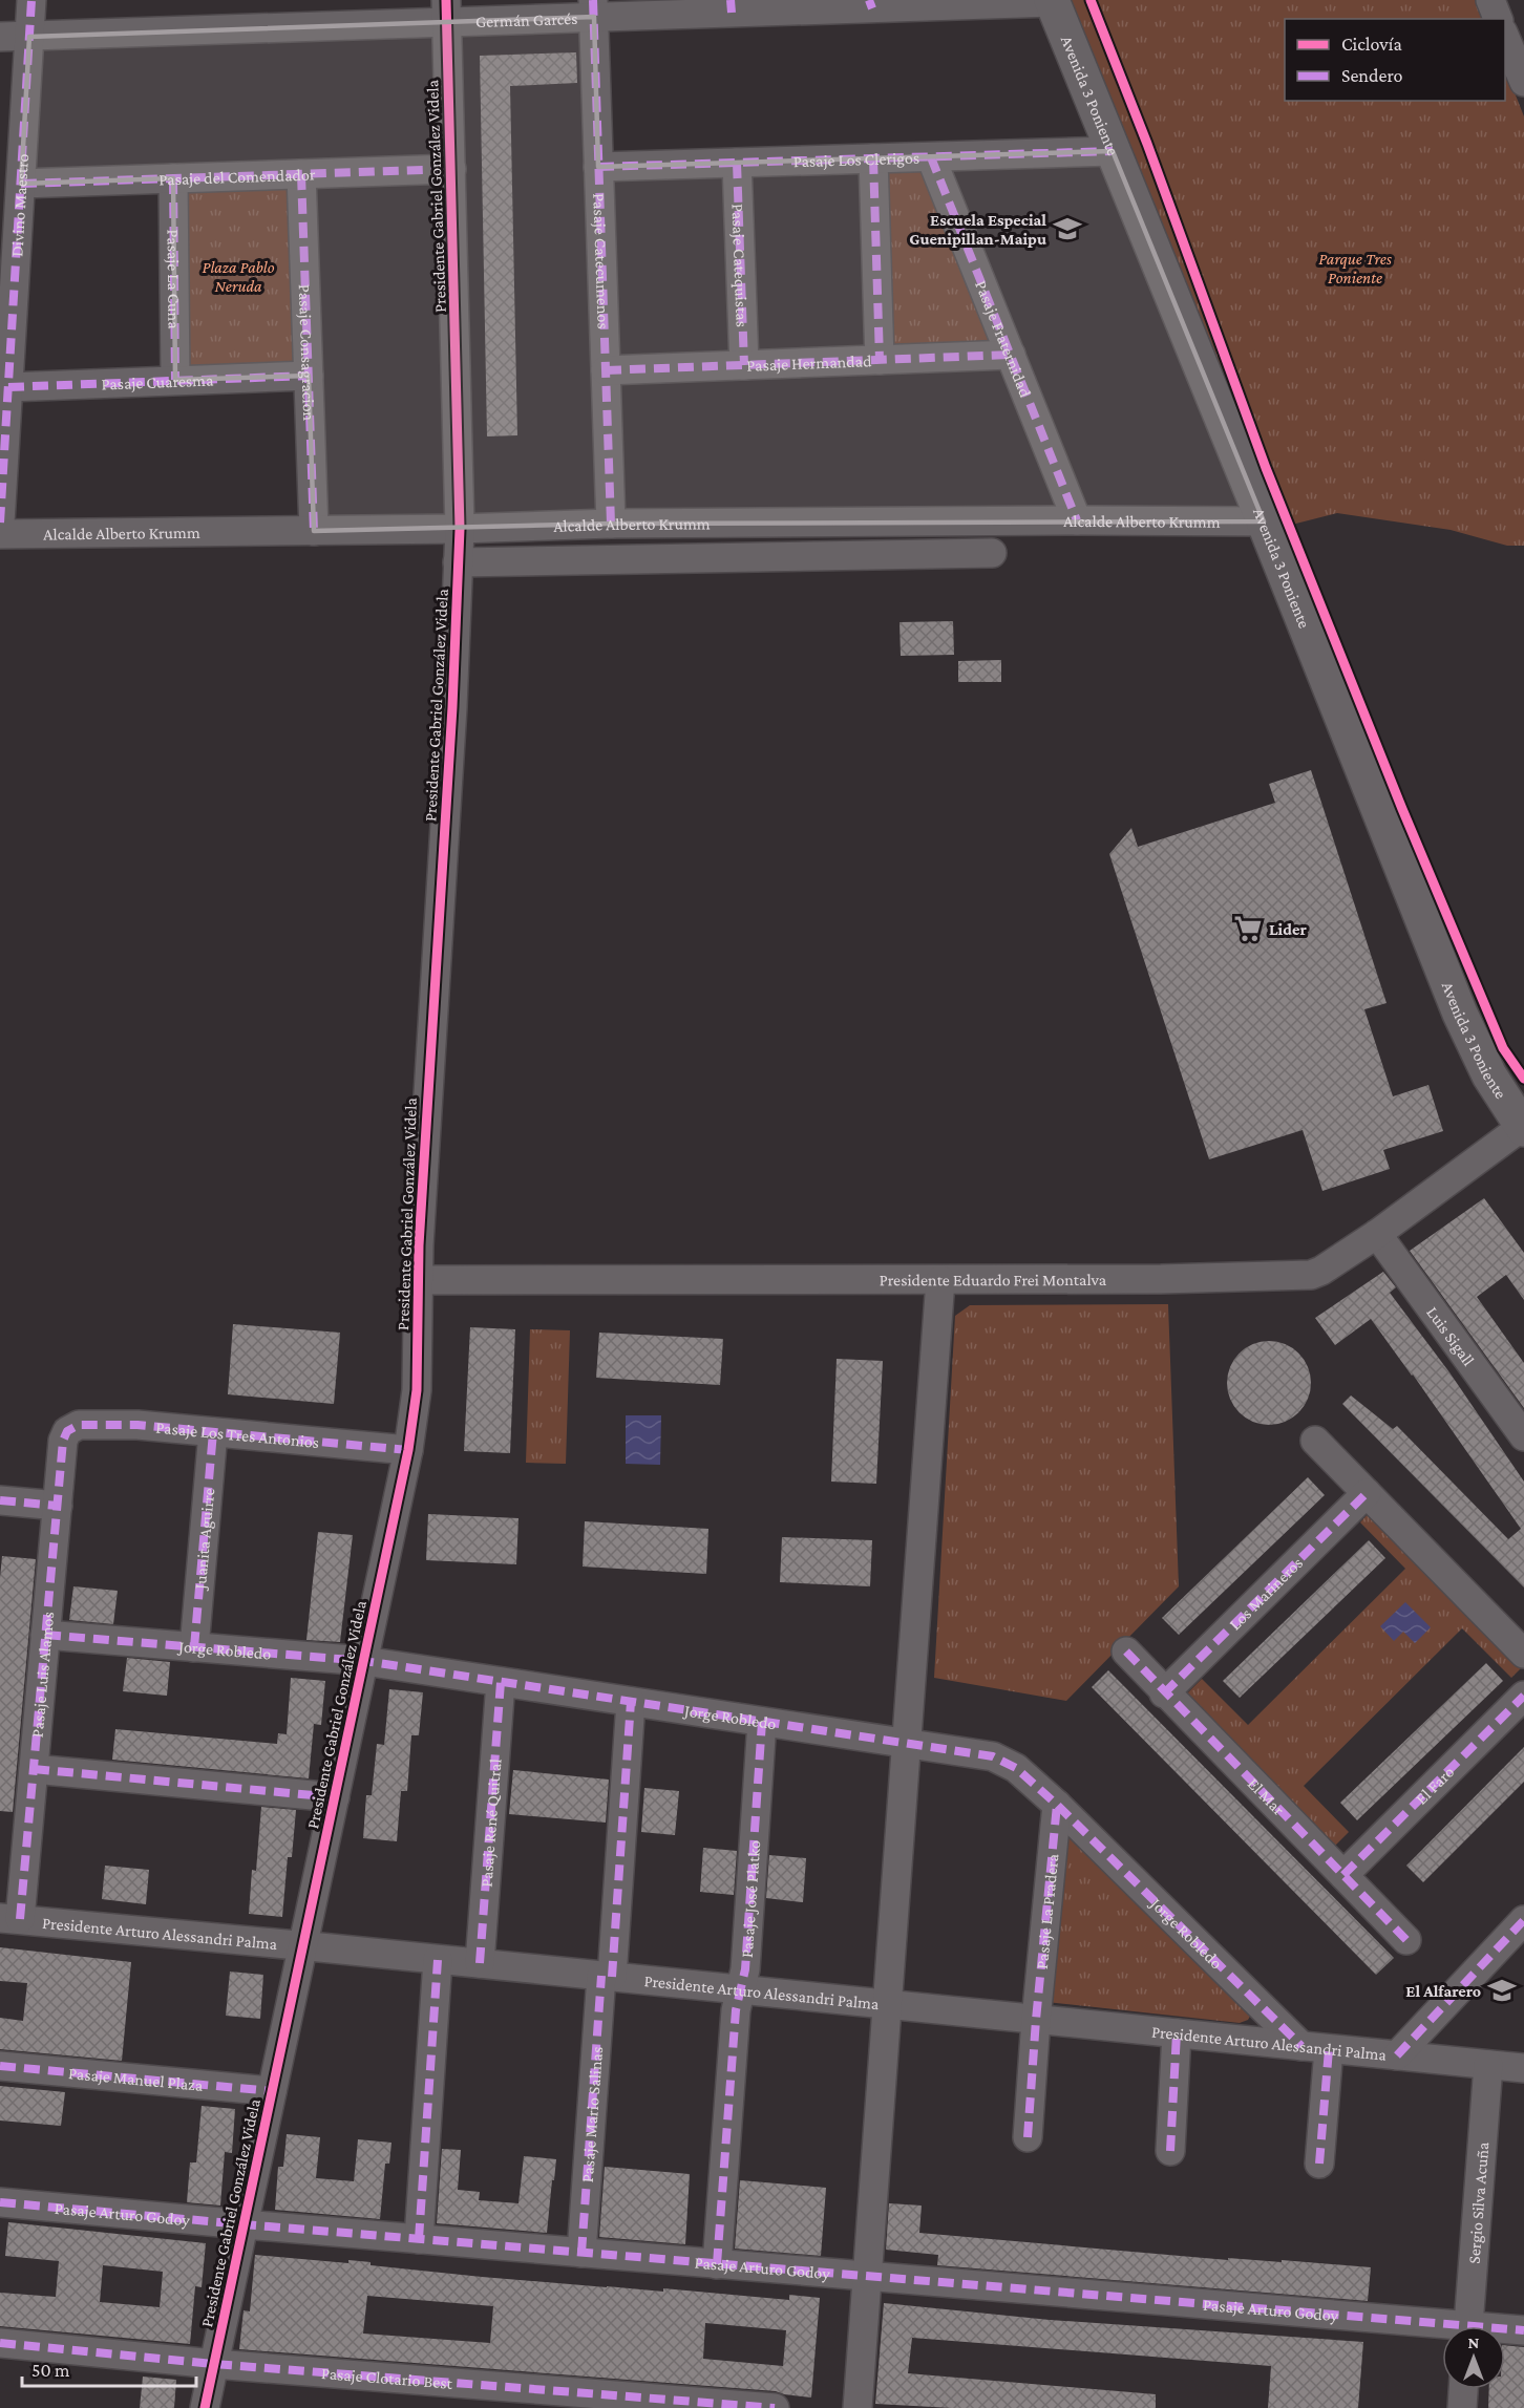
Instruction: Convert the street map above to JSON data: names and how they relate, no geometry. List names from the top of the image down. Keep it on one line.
{"streets":{"main road":["Avenida 3 Poniente"],"street":["Germán Garcés","Pasaje Los Clerigos","Pasaje del Comendador","Presidente Gabriel González Videla","Divino Maestro","Pasaje Catecumenos","Pasaje Catequistas","Pasaje La Cuna","Pasaje Fraternidad","Pasaje Consagracion","Pasaje Hermandad","Pasaje Cuaresma","Alcalde Alberto Krumm","Presidente Eduardo Frei Montalva","Luis Sigall","Pasaje Los Tres Antonios","Juanita Aguirre","Los Marineros","Jorge Robledo","Pasaje Luis Alamos","El Faro","El Mar","Pasaje René Quitral","Pasaje José Platko","Pasaje La Pradera","Presidente Arturo Alessandri Palma","Pasaje Manuel Plaza","Pasaje Mario Salinas","Sergio Silva Acuña","Pasaje Arturo Godoy","Pasaje Clotario Best"]},"crossings":[["Germán Garcés","Avenida 3 Poniente"],["Germán Garcés","Presidente Gabriel González Videla"],["Germán Garcés","Divino Maestro"],["Germán Garcés","Pasaje Catecumenos"],["Avenida 3 Poniente","Pasaje Los Clerigos"],["Avenida 3 Poniente","Alcalde Alberto Krumm"],["Avenida 3 Poniente","Presidente Eduardo Frei Montalva"],["Pasaje Los Clerigos","Pasaje Catecumenos"],["Pasaje Los Clerigos","Pasaje Catequistas"],["Pasaje Los Clerigos","Pasaje Fraternidad"],["Pasaje del Comendador","Presidente Gabriel González Videla"],["Pasaje del Comendador","Divino Maestro"],["Pasaje del Comendador","Pasaje La Cuna"],["Pasaje del Comendador","Pasaje Consagracion"],["Presidente Gabriel González Videla","Alcalde Alberto Krumm"],["Presidente Gabriel González Videla","Presidente Eduardo Frei Montalva"],["Presidente Gabriel González Videla","Pasaje Los Tres Antonios"],["Presidente Gabriel González Videla","Jorge Robledo"],["Presidente Gabriel González Videla","Presidente Arturo Alessandri Palma"],["Presidente Gabriel González Videla","Pasaje Manuel Plaza"],["Presidente Gabriel González Videla","Pasaje Arturo Godoy"],["Presidente Gabriel González Videla","Pasaje Clotario Best"],["Divino Maestro","Pasaje Cuaresma"],["Pasaje Catecumenos","Pasaje Hermandad"],["Pasaje Catecumenos","Alcalde Alberto Krumm"],["Pasaje Catequistas","Pasaje Hermandad"],["Pasaje La Cuna","Pasaje Cuaresma"],["Pasaje Fraternidad","Pasaje Hermandad"],["Pasaje Fraternidad","Alcalde Alberto Krumm"],["Pasaje Consagracion","Pasaje Cuaresma"],["Pasaje Consagracion","Alcalde Alberto Krumm"],["Presidente Eduardo Frei Montalva","Luis Sigall"],["Pasaje Los Tres Antonios","Juanita Aguirre"],["Pasaje Los Tres Antonios","Pasaje Luis Alamos"],["Juanita Aguirre","Jorge Robledo"],["Los Marineros","El Mar"],["Jorge Robledo","Pasaje Luis Alamos"],["Jorge Robledo","Pasaje René Quitral"],["Jorge Robledo","Pasaje José Platko"],["Jorge Robledo","Pasaje La Pradera"],["Jorge Robledo","Presidente Arturo Alessandri Palma"],["Jorge Robledo","Pasaje Mario Salinas"],["Pasaje Luis Alamos","Presidente Arturo Alessandri Palma"],["El Faro","El Mar"],["Pasaje René Quitral","Presidente Arturo Alessandri Palma"],["Pasaje José Platko","Presidente Arturo Alessandri Palma"],["Pasaje José Platko","Pasaje Arturo Godoy"],["Pasaje La Pradera","Presidente Arturo Alessandri Palma"],["Presidente Arturo Alessandri Palma","Pasaje Mario Salinas"],["Presidente Arturo Alessandri Palma","Sergio Silva Acuña"],["Pasaje Mario Salinas","Pasaje Arturo Godoy"]],"parks":["Parque Tres Poniente","Plaza Pablo Neruda"],"places":{"school or university":["Escuela Especial Guenipillan-Maipu","El Alfarero"],"supermarket":["Lider"]},"legend":["Ciclovía","Sendero"],"scale_bar":"50 m","north":"top"}
